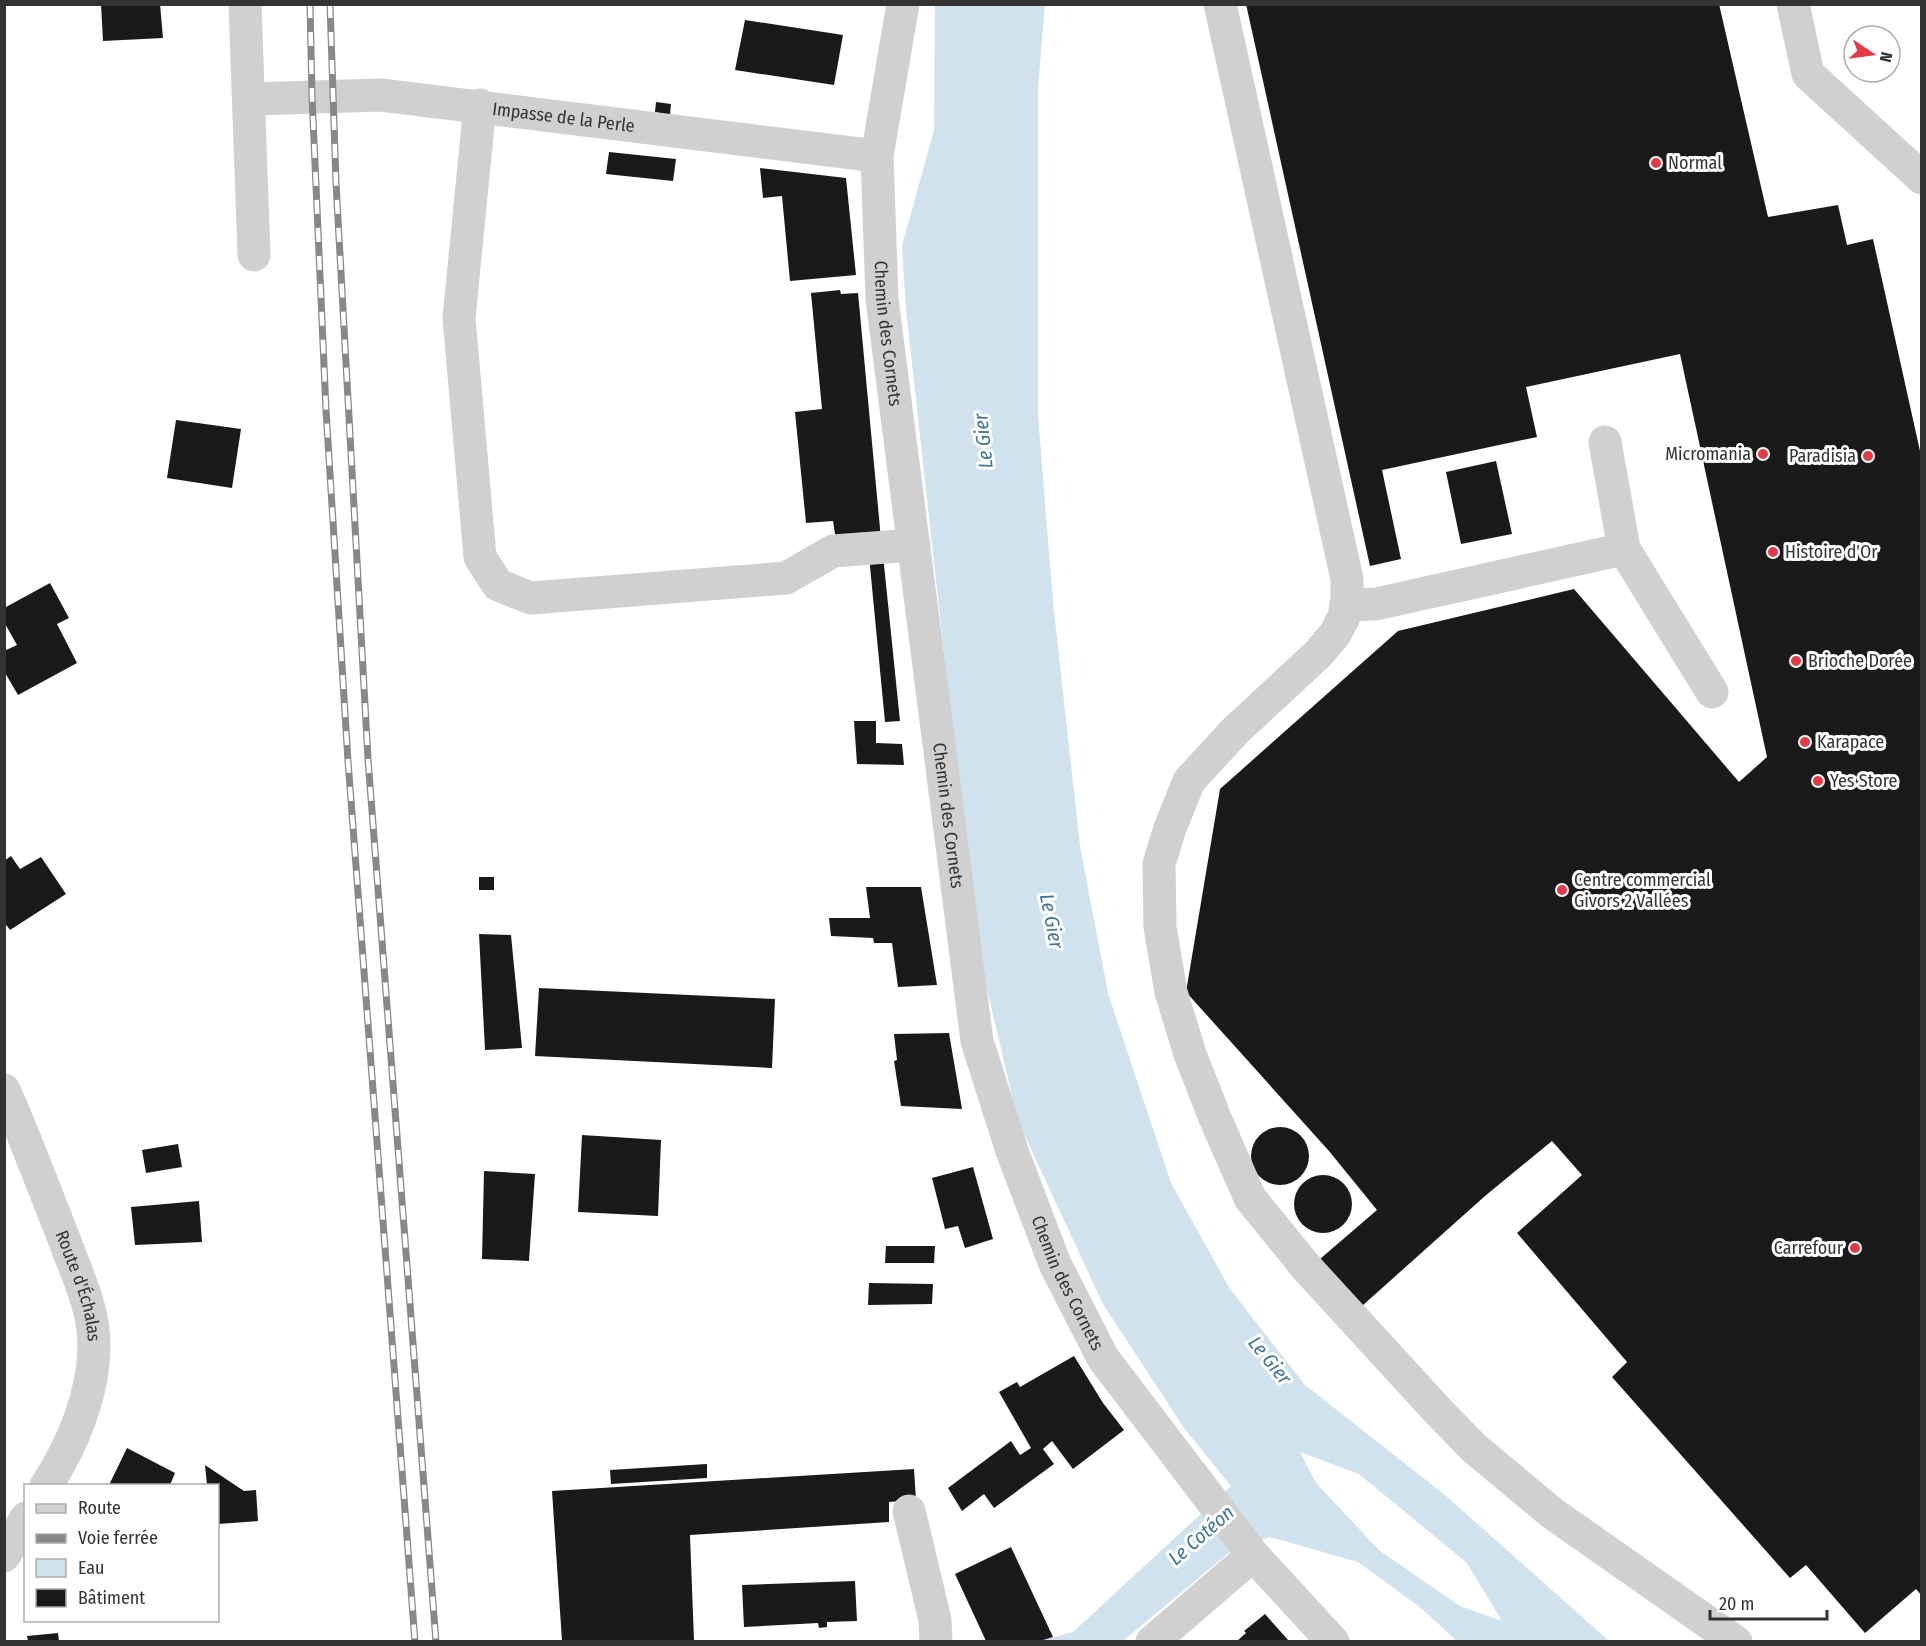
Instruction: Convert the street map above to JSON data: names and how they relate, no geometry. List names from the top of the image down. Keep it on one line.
{"streets":{"street":["Impasse de la Perle","Chemin des Cornets","Route d'Échalas"]},"crossings":[["Impasse de la Perle","Chemin des Cornets"]],"water":["Le Gier","Le Cotéon"],"places":["Normal","Micromania","Paradisia","Histoire d'Or","Brioche Dorée","Karapace","Yes Store","Centre commercial Givors 2 Vallées","Carrefour"],"legend":["Route","Voie ferrée","Eau","Bâtiment"],"scale_bar":"20 m","north":"right"}
